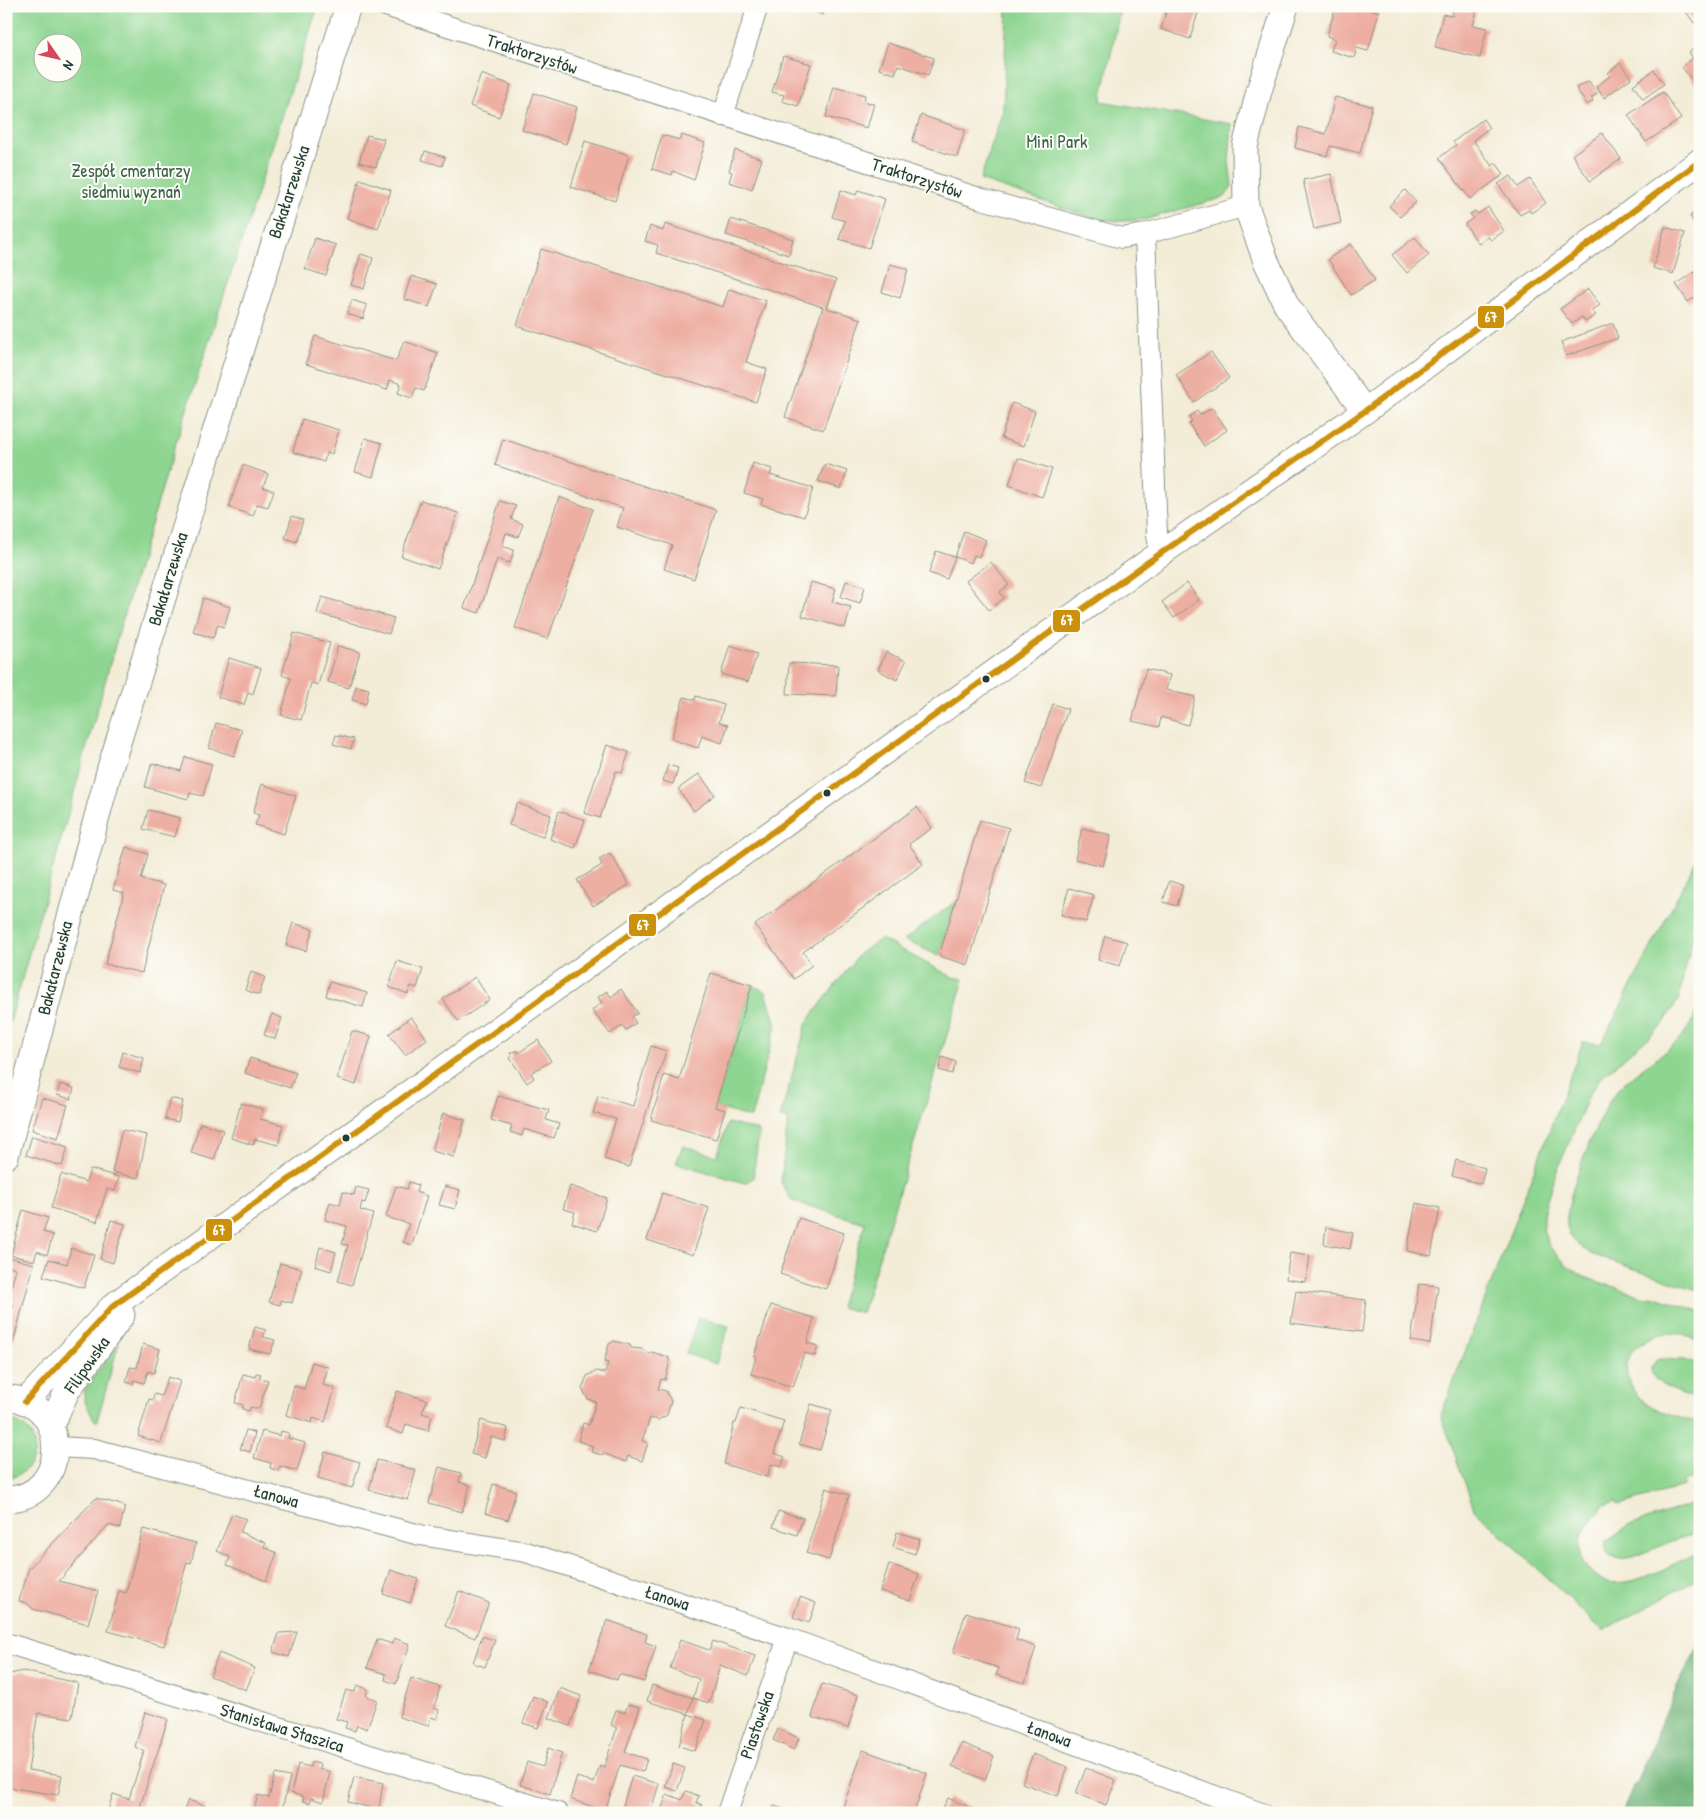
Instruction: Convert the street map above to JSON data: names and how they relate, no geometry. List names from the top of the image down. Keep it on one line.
{"streets":{"street":["Traktorzystów","Bakałarzewska","Filipowska","Łanowa","Piastowska","Stanisława Staszica"]},"crossings":[["Filipowska","Łanowa"],["Łanowa","Piastowska"]],"parks":["Mini Park","Zespół cmentarzy siedmiu wyznań"],"lines":["transit line 67"],"north":"bottom right"}
